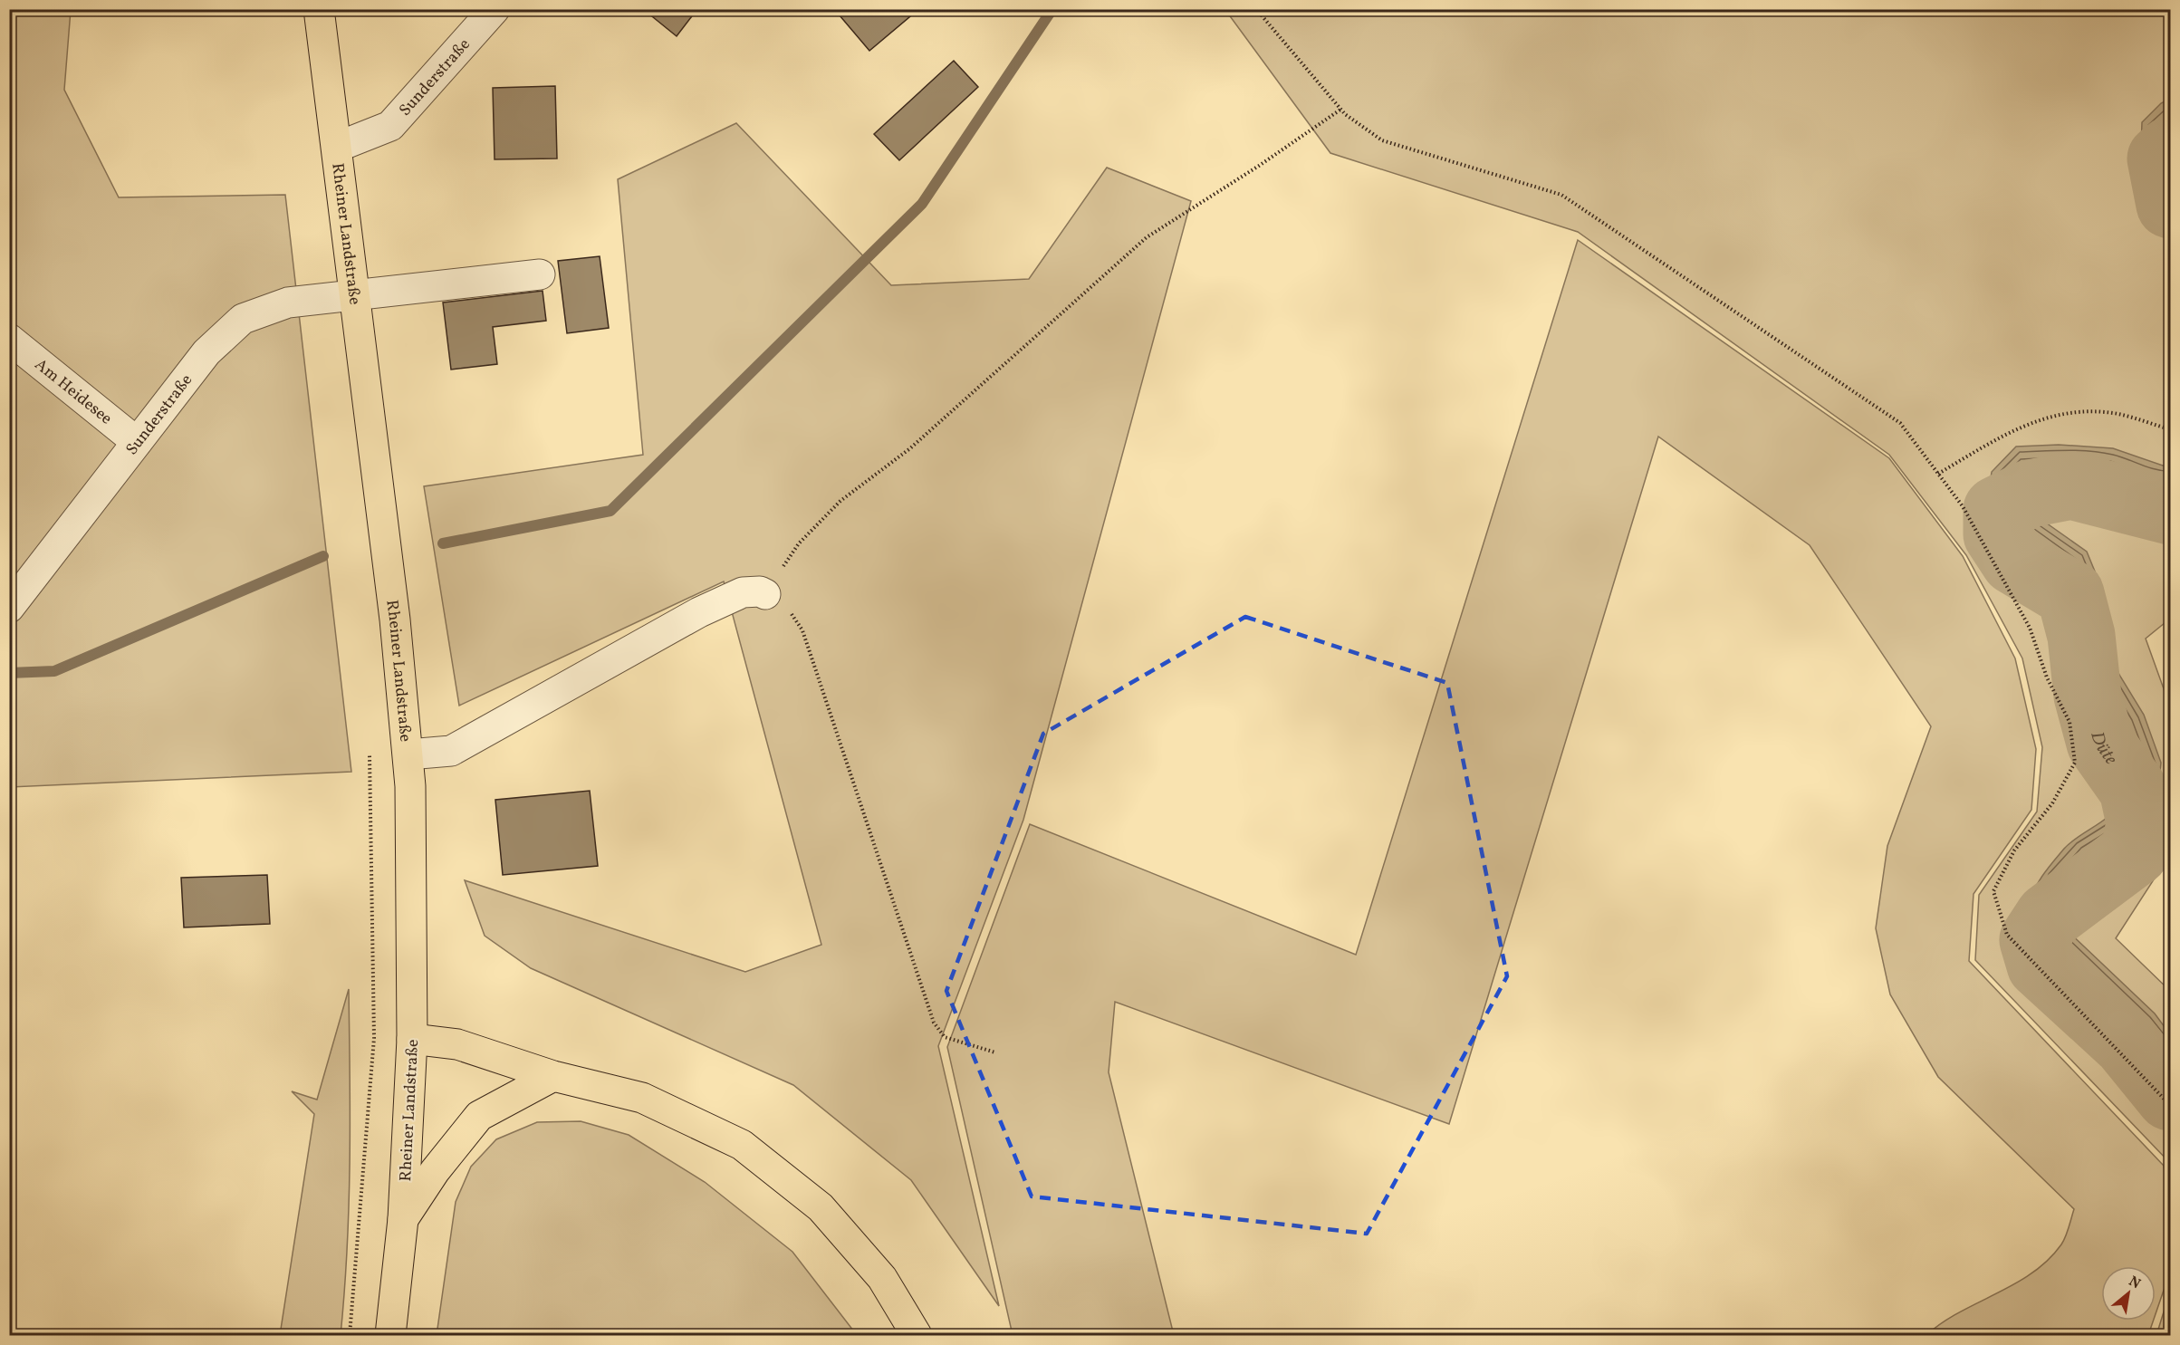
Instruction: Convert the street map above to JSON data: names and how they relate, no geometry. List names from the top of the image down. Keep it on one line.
{"streets":{"main road":["Rheiner Landstraße"],"street":["Sunderstraße","Am Heidesee"]},"crossings":[["Sunderstraße","Rheiner Landstraße"],["Sunderstraße","Am Heidesee"]],"water":["Düte"],"north":"top right"}
